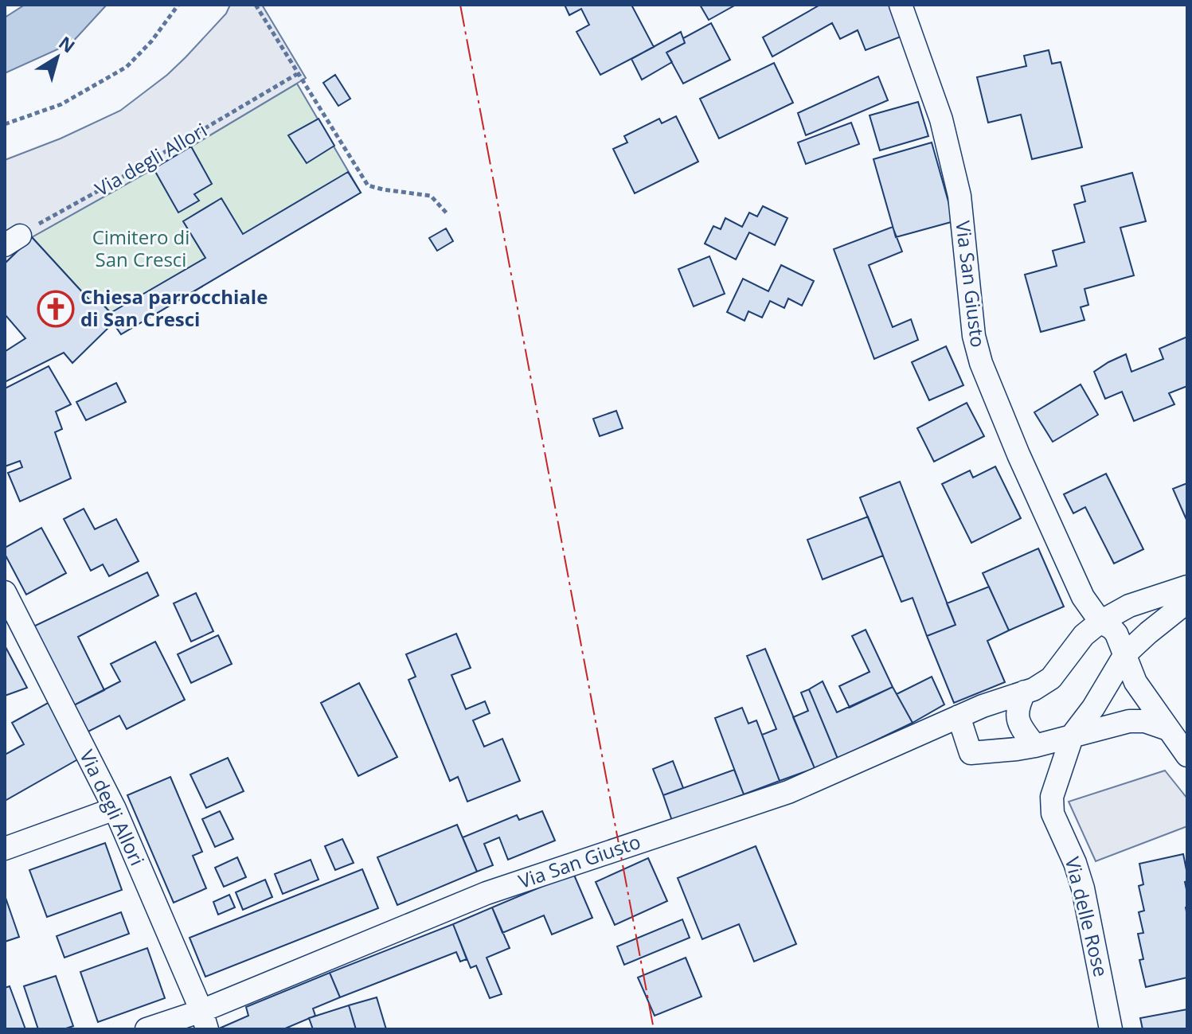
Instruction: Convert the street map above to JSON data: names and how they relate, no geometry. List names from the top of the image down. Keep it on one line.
{"streets":{"street":["Via degli Allori","Via San Giusto","Via delle Rose"]},"crossings":[["Via degli Allori","Via San Giusto"]],"parks":["Cimitero di San Cresci"],"places":{"church":["Chiesa parrocchiale di San Cresci"]},"north":"top right"}
